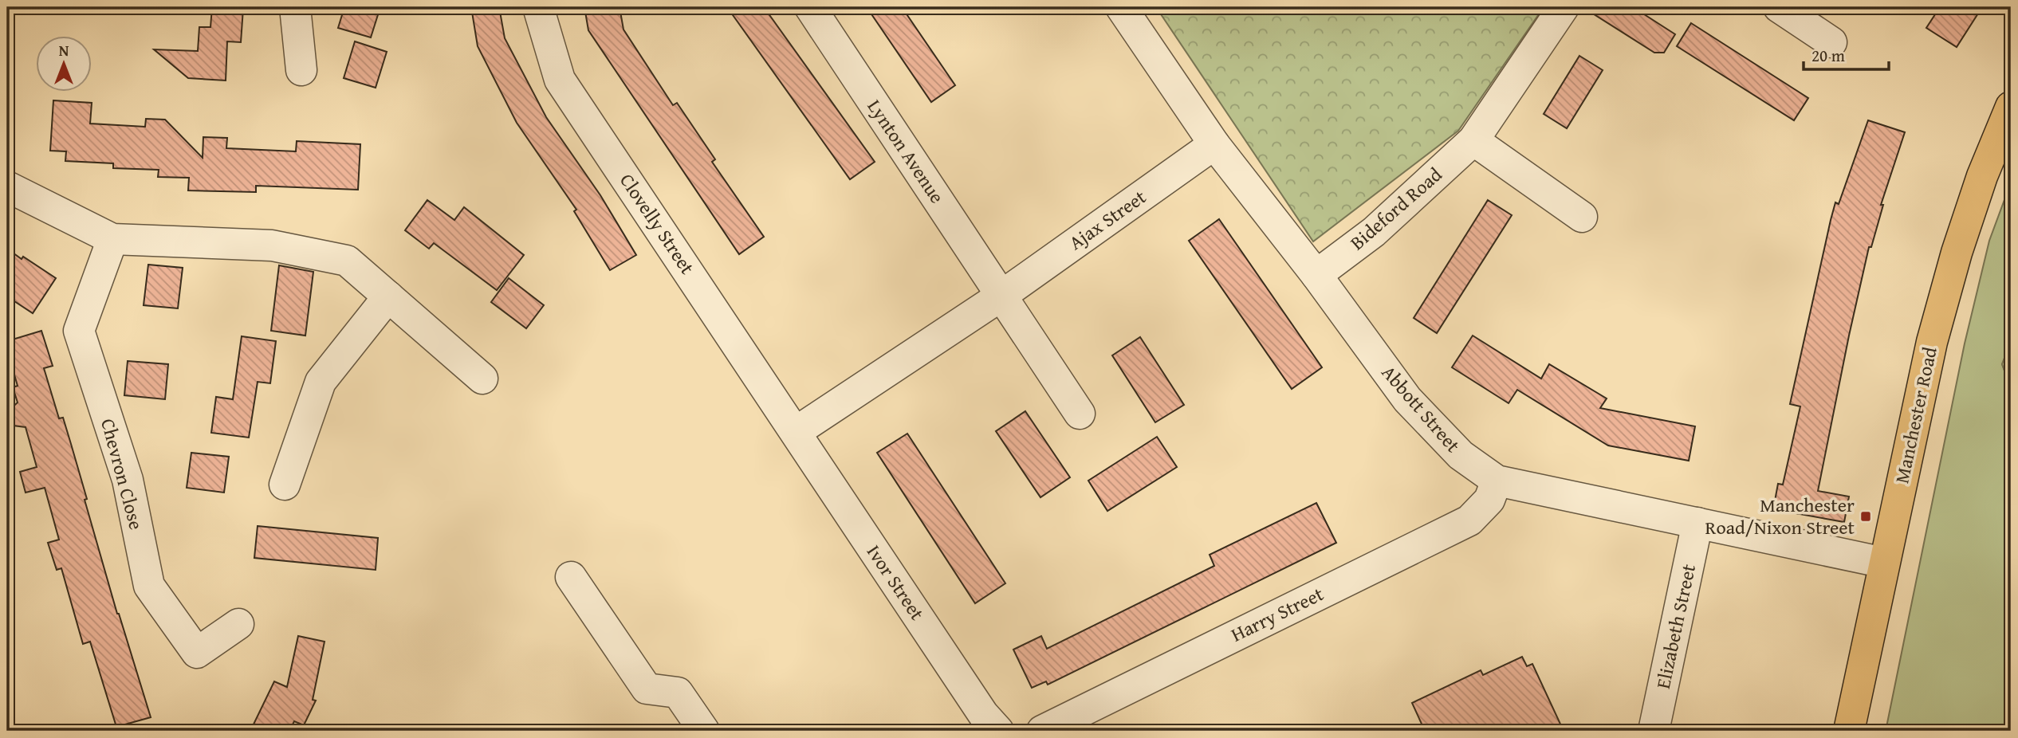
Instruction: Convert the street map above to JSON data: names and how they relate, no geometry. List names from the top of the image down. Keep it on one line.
{"streets":{"main road":["Manchester Road"],"street":["Lynton Avenue","Bideford Road","Ajax Street","Clovelly Street","Abbott Street","Chevron Close","Ivor Street","Harry Street","Elizabeth Street"]},"crossings":[["Lynton Avenue","Ajax Street"],["Bideford Road","Abbott Street"],["Ajax Street","Clovelly Street"],["Ajax Street","Abbott Street"],["Ajax Street","Ivor Street"],["Clovelly Street","Ivor Street"],["Abbott Street","Manchester Road"],["Abbott Street","Harry Street"],["Abbott Street","Elizabeth Street"]],"places":{"transit":["Manchester Road/Nixon Street"]},"scale_bar":"20 m","north":"top"}
